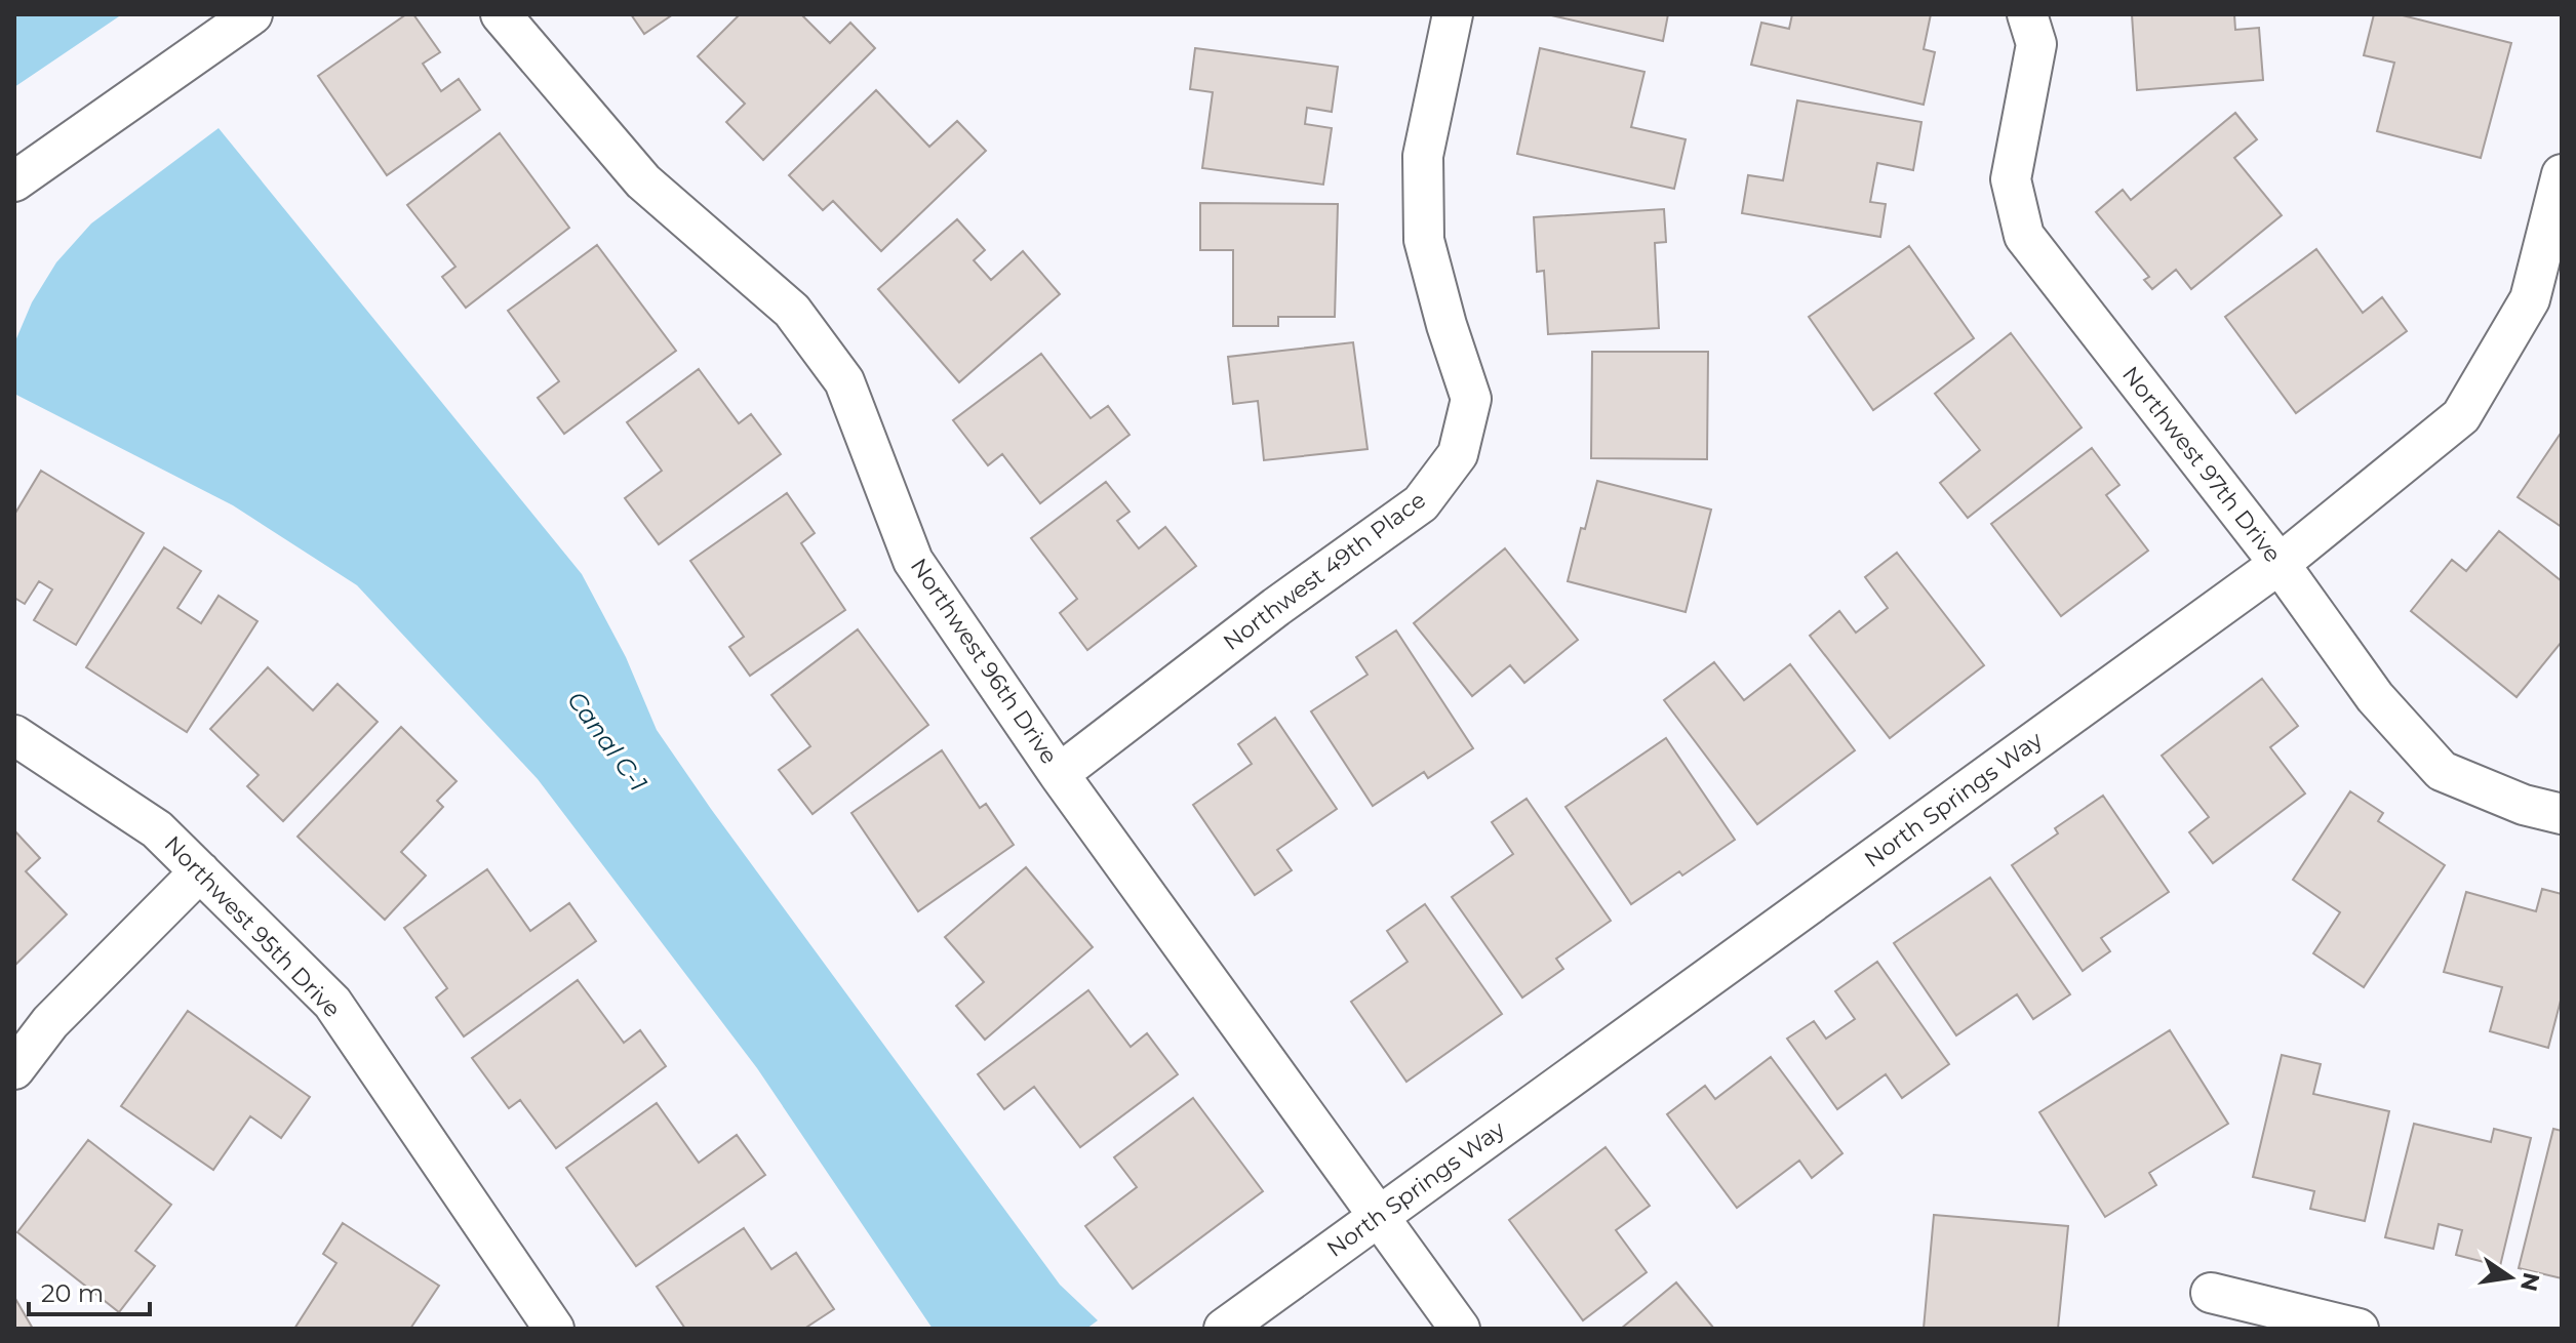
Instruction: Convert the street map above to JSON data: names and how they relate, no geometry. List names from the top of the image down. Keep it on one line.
{"streets":{"street":["Northwest 97th Drive","Northwest 49th Place","Northwest 96th Drive","North Springs Way","Northwest 95th Drive"]},"crossings":[["Northwest 97th Drive","North Springs Way"],["Northwest 49th Place","Northwest 96th Drive"],["Northwest 96th Drive","North Springs Way"]],"water":["Canal C-1"],"scale_bar":"20 m","north":"right"}
